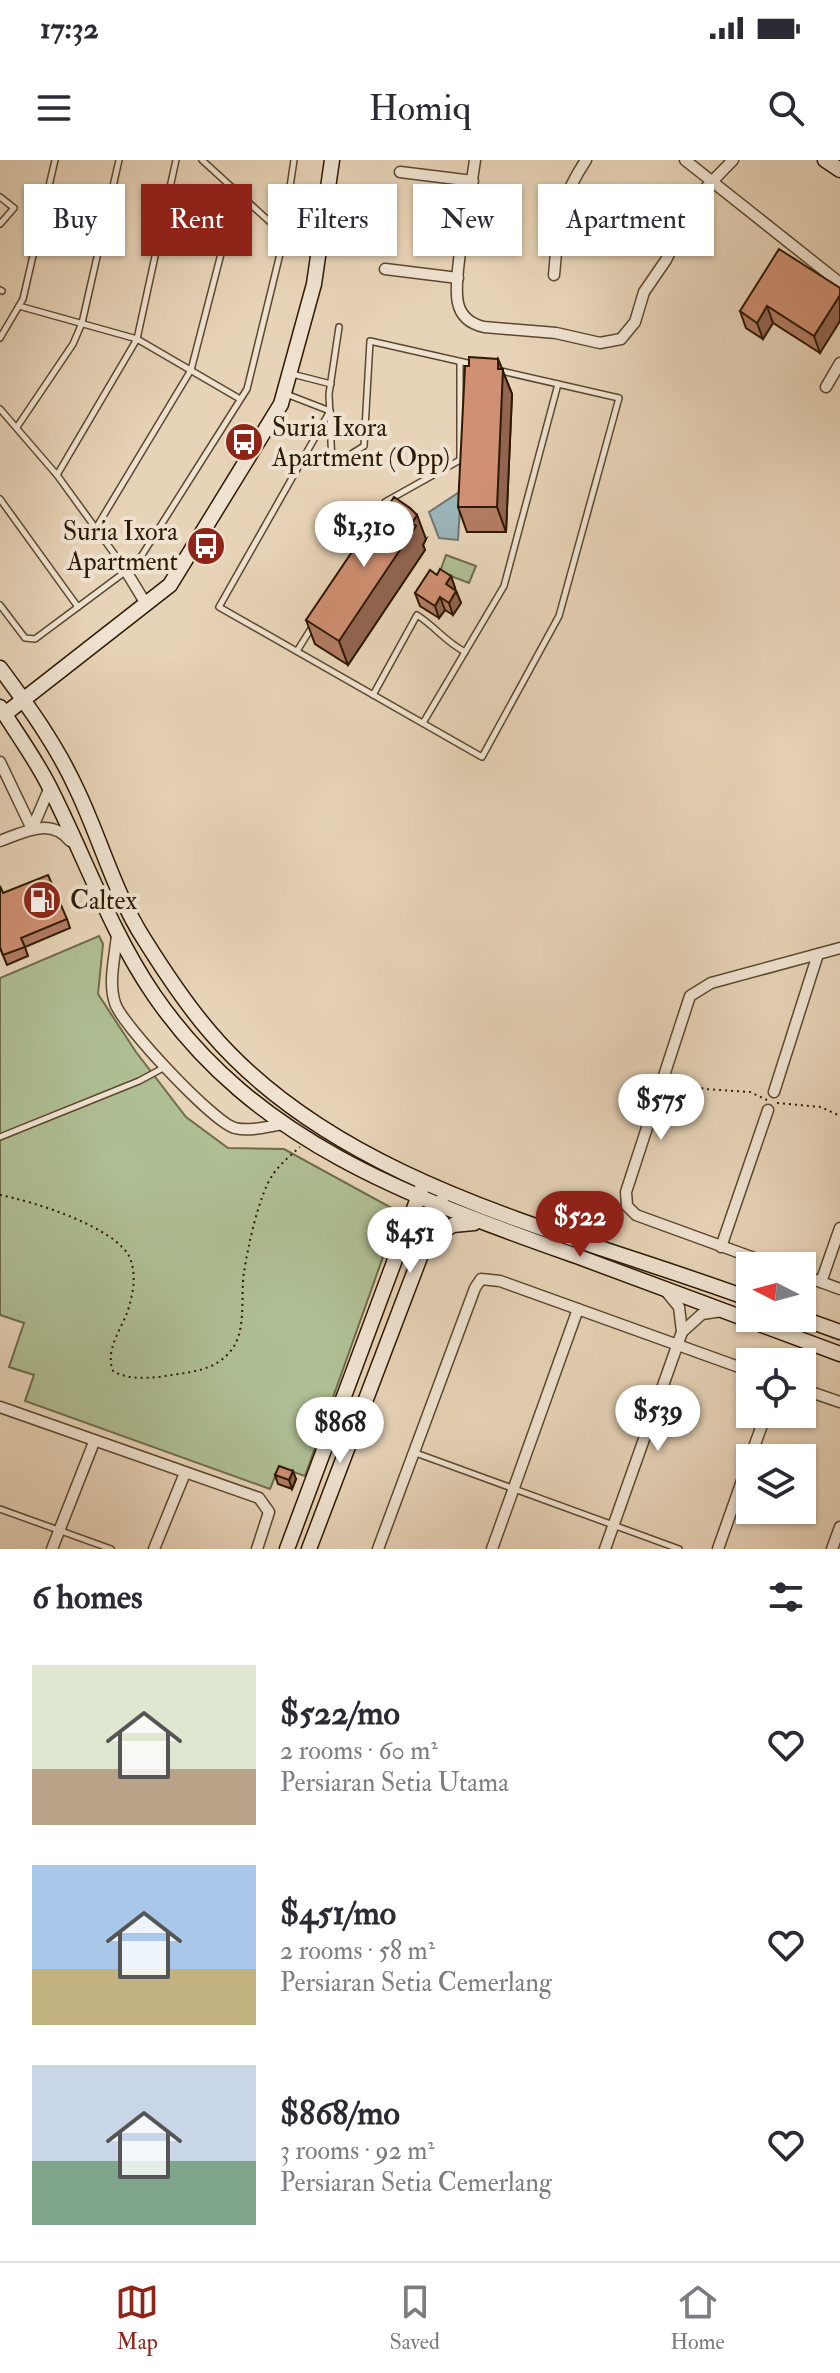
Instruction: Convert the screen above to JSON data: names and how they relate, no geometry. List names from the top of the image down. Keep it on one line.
{"places":{"bus stop":["Suria Ixora Apartment (Opp)","Suria Ixora Apartment"],"fuel station":["Caltex"]},"north":"left","page":{"status":"17:32","header":"Homiq","chip":["Buy","Rent","Filters","New","Apartment"],"price":["$1,310","$575","$522","$451","$539","$868"],"heading":"6 homes","list":[{"name":"$522/mo","note":"2 rooms · 60 m² · Persiaran Setia Utama"},{"name":"$451/mo","note":"2 rooms · 58 m² · Persiaran Setia Cemerlang"},{"name":"$868/mo","note":"3 rooms · 92 m² · Persiaran Setia Cemerlang"}],"tabs":["Map","Saved","Home"]}}
